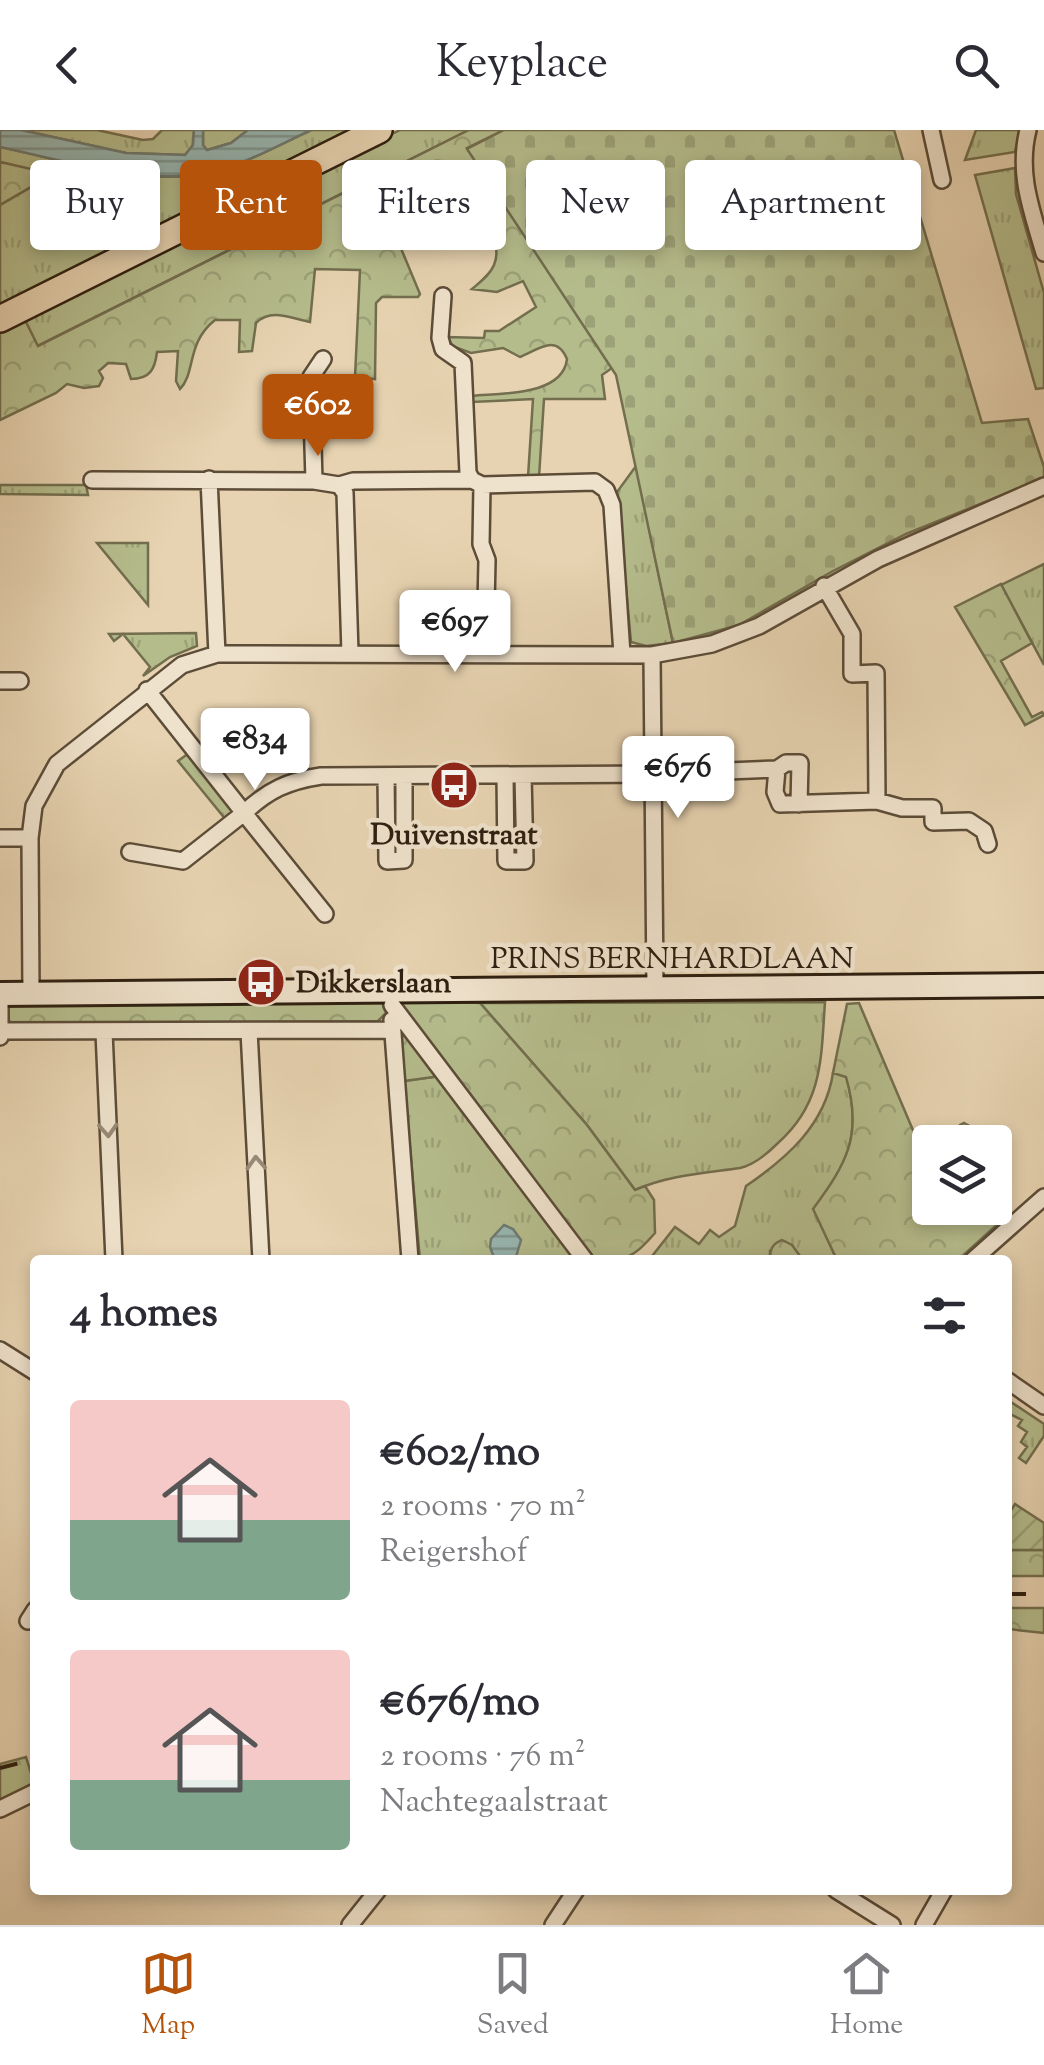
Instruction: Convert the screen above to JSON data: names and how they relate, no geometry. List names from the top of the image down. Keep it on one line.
{"streets":{"street":["PRINS BERNHARDLAAN"]},"places":{"bus stop":["Duivenstraat","Dikkerslaan"]},"page":{"header":"Keyplace","chip":["Buy","Rent","Filters","New","Apartment"],"price":["€602","€697","€834","€676"],"heading":"4 homes","list":[{"name":"€602/mo","note":"2 rooms · 70 m² · Reigershof"},{"name":"€676/mo","note":"2 rooms · 76 m² · Nachtegaalstraat"}],"tabs":["Map","Saved","Home"]}}
